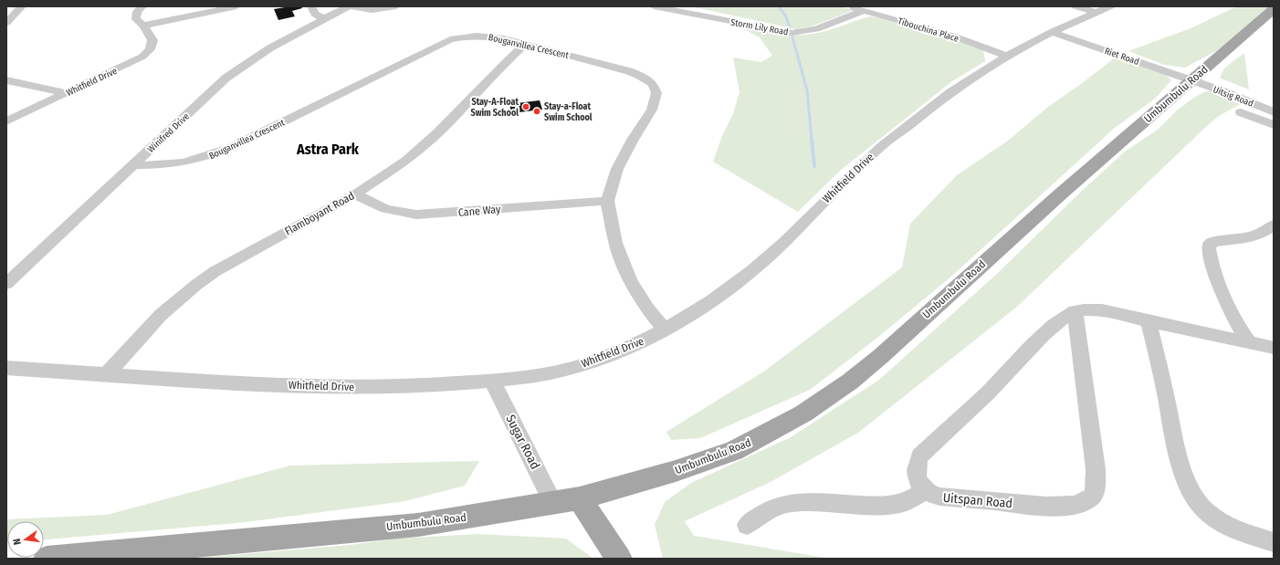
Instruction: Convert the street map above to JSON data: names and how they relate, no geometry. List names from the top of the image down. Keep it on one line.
{"streets":{"main road":["Umbumbulu Road"],"street":["Storm Lily Road","Tibouchina Place","Bouganvillea Crescent","Riet Road","Whitfield Drive","Uitsig Road","Winifred Drive","Cane Way","Flamboyant Road","Sugar Road","Uitspan Road"]},"crossings":[["Storm Lily Road","Tibouchina Place"],["Tibouchina Place","Whitfield Drive"],["Bouganvillea Crescent","Whitfield Drive"],["Bouganvillea Crescent","Winifred Drive"],["Bouganvillea Crescent","Cane Way"],["Bouganvillea Crescent","Flamboyant Road"],["Riet Road","Whitfield Drive"],["Riet Road","Umbumbulu Road"],["Riet Road","Uitsig Road"],["Whitfield Drive","Flamboyant Road"],["Whitfield Drive","Sugar Road"],["Umbumbulu Road","Uitsig Road"],["Umbumbulu Road","Sugar Road"],["Cane Way","Flamboyant Road"]],"districts":["Astra Park"],"places":["Stay-A-Float Swim School","Stay-a-Float Swim School"],"north":"left"}
